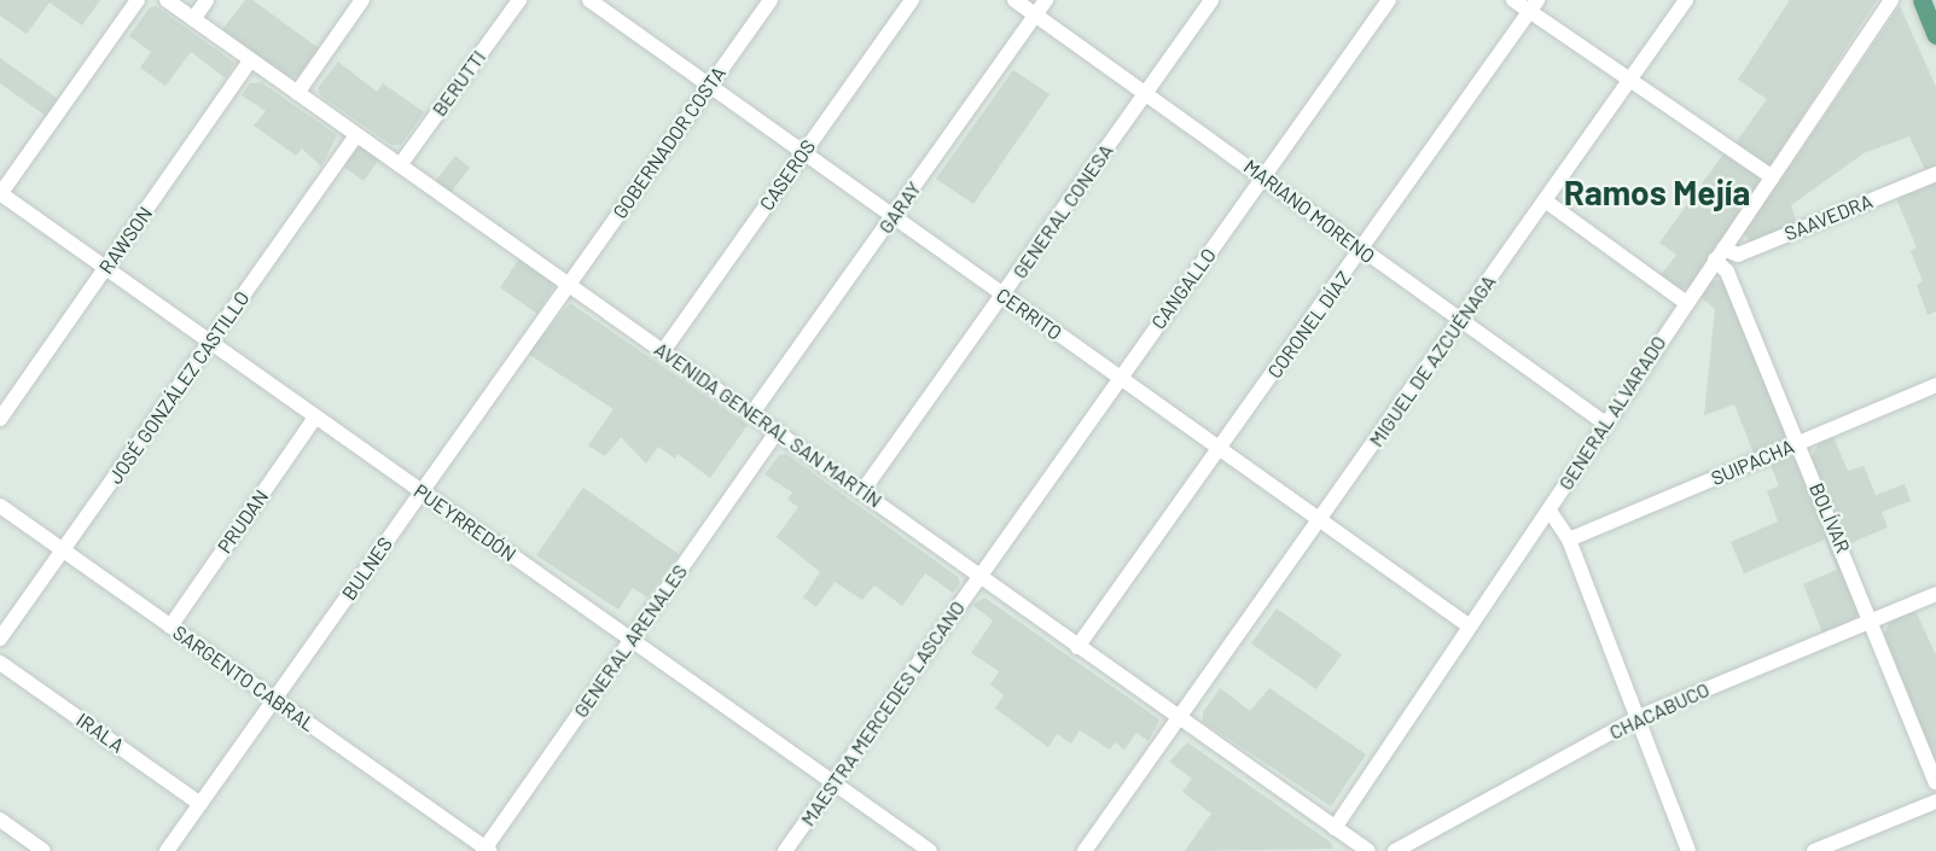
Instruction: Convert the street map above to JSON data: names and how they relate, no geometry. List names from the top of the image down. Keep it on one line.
{"streets":{"street":["BERUTTI","GOBERNADOR COSTA","CASEROS","GARAY","GENERAL CONESA","MARIANO MORENO","SAAVEDRA","RAWSON","CANGALLO","CERRITO","CORONEL DÍAZ","MIGUEL DE AZCUÉNAGA","JOSÉ GONZÁLEZ CASTILLO","GENERAL ALVARADO","AVENIDA GENERAL SAN MARTÍN","SUIPACHA","BOLÍVAR","PRUDAN","PUEYRREDÓN","BULNES","GENERAL ARENALES","SARGENTO CABRAL","CHACABUCO","MAESTRA MERCEDES LASCANO","IRALA"]},"crossings":[["BERUTTI","AVENIDA GENERAL SAN MARTÍN"],["GOBERNADOR COSTA","CERRITO"],["GOBERNADOR COSTA","AVENIDA GENERAL SAN MARTÍN"],["GOBERNADOR COSTA","BULNES"],["CASEROS","CERRITO"],["CASEROS","AVENIDA GENERAL SAN MARTÍN"],["GARAY","MARIANO MORENO"],["GARAY","CERRITO"],["GARAY","AVENIDA GENERAL SAN MARTÍN"],["GENERAL CONESA","MARIANO MORENO"],["GENERAL CONESA","CERRITO"],["GENERAL CONESA","AVENIDA GENERAL SAN MARTÍN"],["MARIANO MORENO","CANGALLO"],["MARIANO MORENO","CORONEL DÍAZ"],["MARIANO MORENO","MIGUEL DE AZCUÉNAGA"],["MARIANO MORENO","GENERAL ALVARADO"],["SAAVEDRA","GENERAL ALVARADO"],["SAAVEDRA","BOLÍVAR"],["RAWSON","AVENIDA GENERAL SAN MARTÍN"],["RAWSON","PUEYRREDÓN"],["CANGALLO","CERRITO"],["CANGALLO","AVENIDA GENERAL SAN MARTÍN"],["CANGALLO","MAESTRA MERCEDES LASCANO"],["CERRITO","CORONEL DÍAZ"],["CERRITO","MIGUEL DE AZCUÉNAGA"],["CERRITO","GENERAL ALVARADO"],["CORONEL DÍAZ","AVENIDA GENERAL SAN MARTÍN"],["MIGUEL DE AZCUÉNAGA","AVENIDA GENERAL SAN MARTÍN"],["JOSÉ GONZÁLEZ CASTILLO","AVENIDA GENERAL SAN MARTÍN"],["JOSÉ GONZÁLEZ CASTILLO","PUEYRREDÓN"],["JOSÉ GONZÁLEZ CASTILLO","SARGENTO CABRAL"],["GENERAL ALVARADO","AVENIDA GENERAL SAN MARTÍN"],["GENERAL ALVARADO","BOLÍVAR"],["AVENIDA GENERAL SAN MARTÍN","BULNES"],["AVENIDA GENERAL SAN MARTÍN","GENERAL ARENALES"],["AVENIDA GENERAL SAN MARTÍN","MAESTRA MERCEDES LASCANO"],["SUIPACHA","BOLÍVAR"],["BOLÍVAR","CHACABUCO"],["PRUDAN","PUEYRREDÓN"],["PRUDAN","SARGENTO CABRAL"],["PUEYRREDÓN","BULNES"],["PUEYRREDÓN","GENERAL ARENALES"],["PUEYRREDÓN","MAESTRA MERCEDES LASCANO"],["BULNES","SARGENTO CABRAL"],["BULNES","IRALA"],["GENERAL ARENALES","SARGENTO CABRAL"]],"districts":["Ramos Mejía"]}
